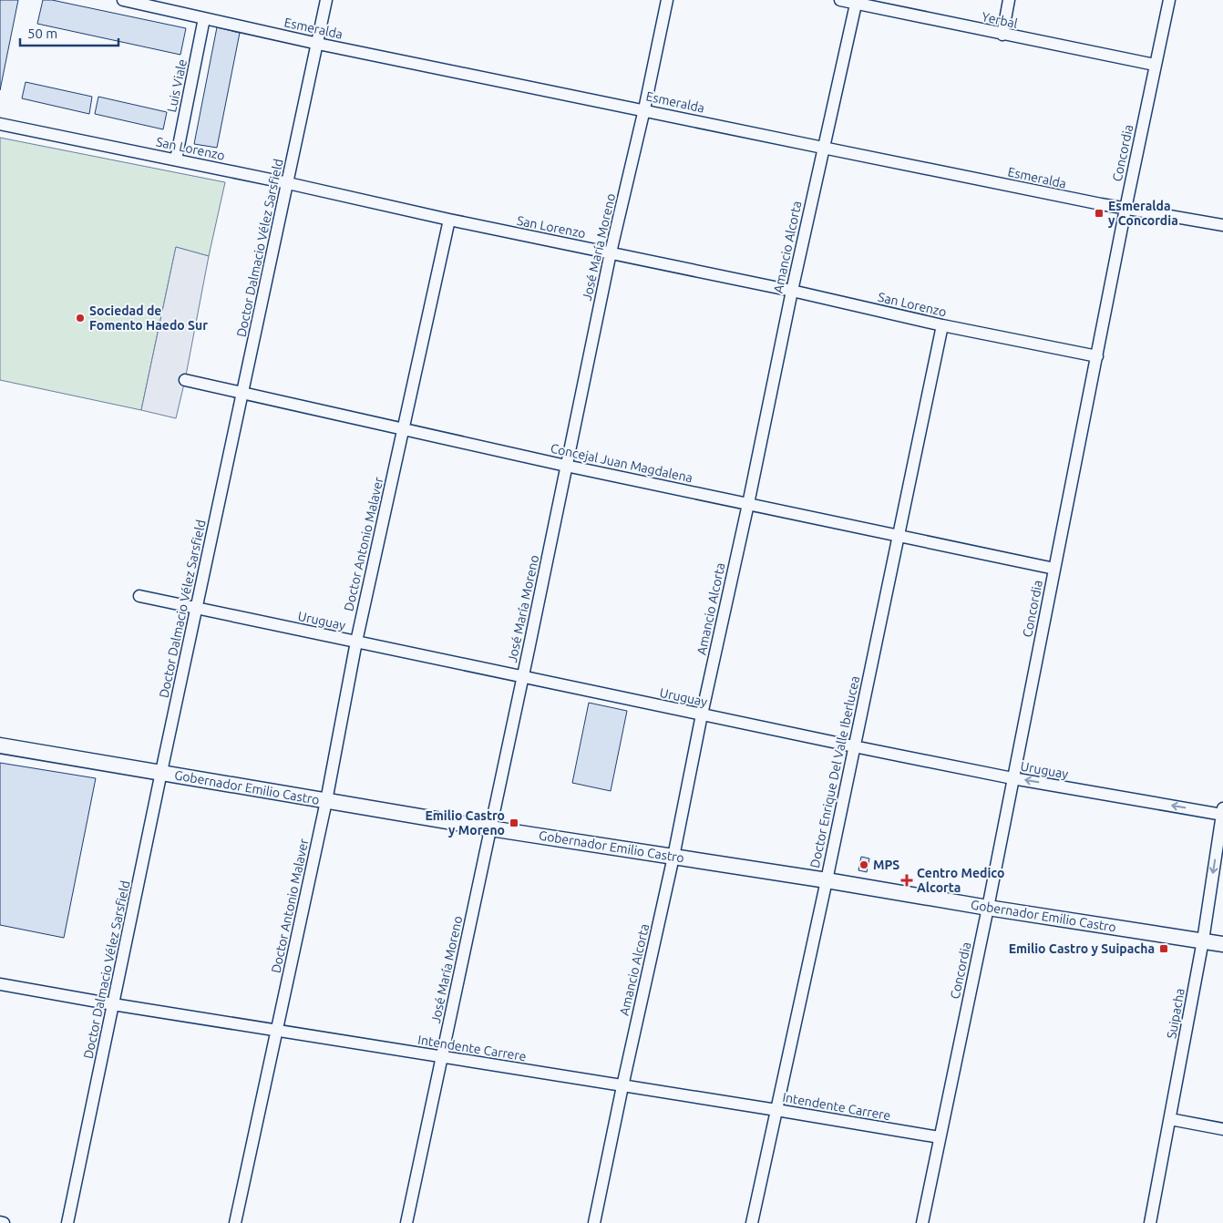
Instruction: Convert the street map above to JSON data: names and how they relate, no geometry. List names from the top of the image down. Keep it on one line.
{"streets":{"street":["Yerbal","Esmeralda","Luis Viale","San Lorenzo","Concordia","José María Moreno","Amancio Alcorta","Doctor Dalmacio Vélez Sarsfield","Concejal Juan Magdalena","Doctor Antonio Malaver","Uruguay","Doctor Enrique Del Valle Iberlucea","Gobernador Emilio Castro","Suipacha","Intendente Carrere"]},"crossings":[["Yerbal","Concordia"],["Yerbal","Amancio Alcorta"],["Esmeralda","Luis Viale"],["Esmeralda","Concordia"],["Esmeralda","José María Moreno"],["Esmeralda","Amancio Alcorta"],["Esmeralda","Doctor Dalmacio Vélez Sarsfield"],["Luis Viale","San Lorenzo"],["San Lorenzo","Concordia"],["San Lorenzo","José María Moreno"],["San Lorenzo","Amancio Alcorta"],["San Lorenzo","Doctor Dalmacio Vélez Sarsfield"],["San Lorenzo","Doctor Antonio Malaver"],["San Lorenzo","Doctor Enrique Del Valle Iberlucea"],["Concordia","Concejal Juan Magdalena"],["Concordia","Uruguay"],["Concordia","Gobernador Emilio Castro"],["Concordia","Intendente Carrere"],["José María Moreno","Concejal Juan Magdalena"],["José María Moreno","Uruguay"],["José María Moreno","Gobernador Emilio Castro"],["José María Moreno","Intendente Carrere"],["Amancio Alcorta","Concejal Juan Magdalena"],["Amancio Alcorta","Uruguay"],["Amancio Alcorta","Gobernador Emilio Castro"],["Amancio Alcorta","Intendente Carrere"],["Doctor Dalmacio Vélez Sarsfield","Concejal Juan Magdalena"],["Doctor Dalmacio Vélez Sarsfield","Uruguay"],["Doctor Dalmacio Vélez Sarsfield","Gobernador Emilio Castro"],["Doctor Dalmacio Vélez Sarsfield","Intendente Carrere"],["Concejal Juan Magdalena","Doctor Antonio Malaver"],["Concejal Juan Magdalena","Doctor Enrique Del Valle Iberlucea"],["Doctor Antonio Malaver","Uruguay"],["Doctor Antonio Malaver","Gobernador Emilio Castro"],["Doctor Antonio Malaver","Intendente Carrere"],["Uruguay","Doctor Enrique Del Valle Iberlucea"],["Uruguay","Suipacha"],["Doctor Enrique Del Valle Iberlucea","Gobernador Emilio Castro"],["Doctor Enrique Del Valle Iberlucea","Intendente Carrere"],["Gobernador Emilio Castro","Suipacha"]],"places":{"transit":["Esmeralda y Concordia","Emilio Castro y Moreno","Emilio Castro y Suipacha"],"other":["Sociedad de Fomento Haedo Sur","MPS"],"health":["Centro Medico Alcorta"]},"scale_bar":"50 m"}
